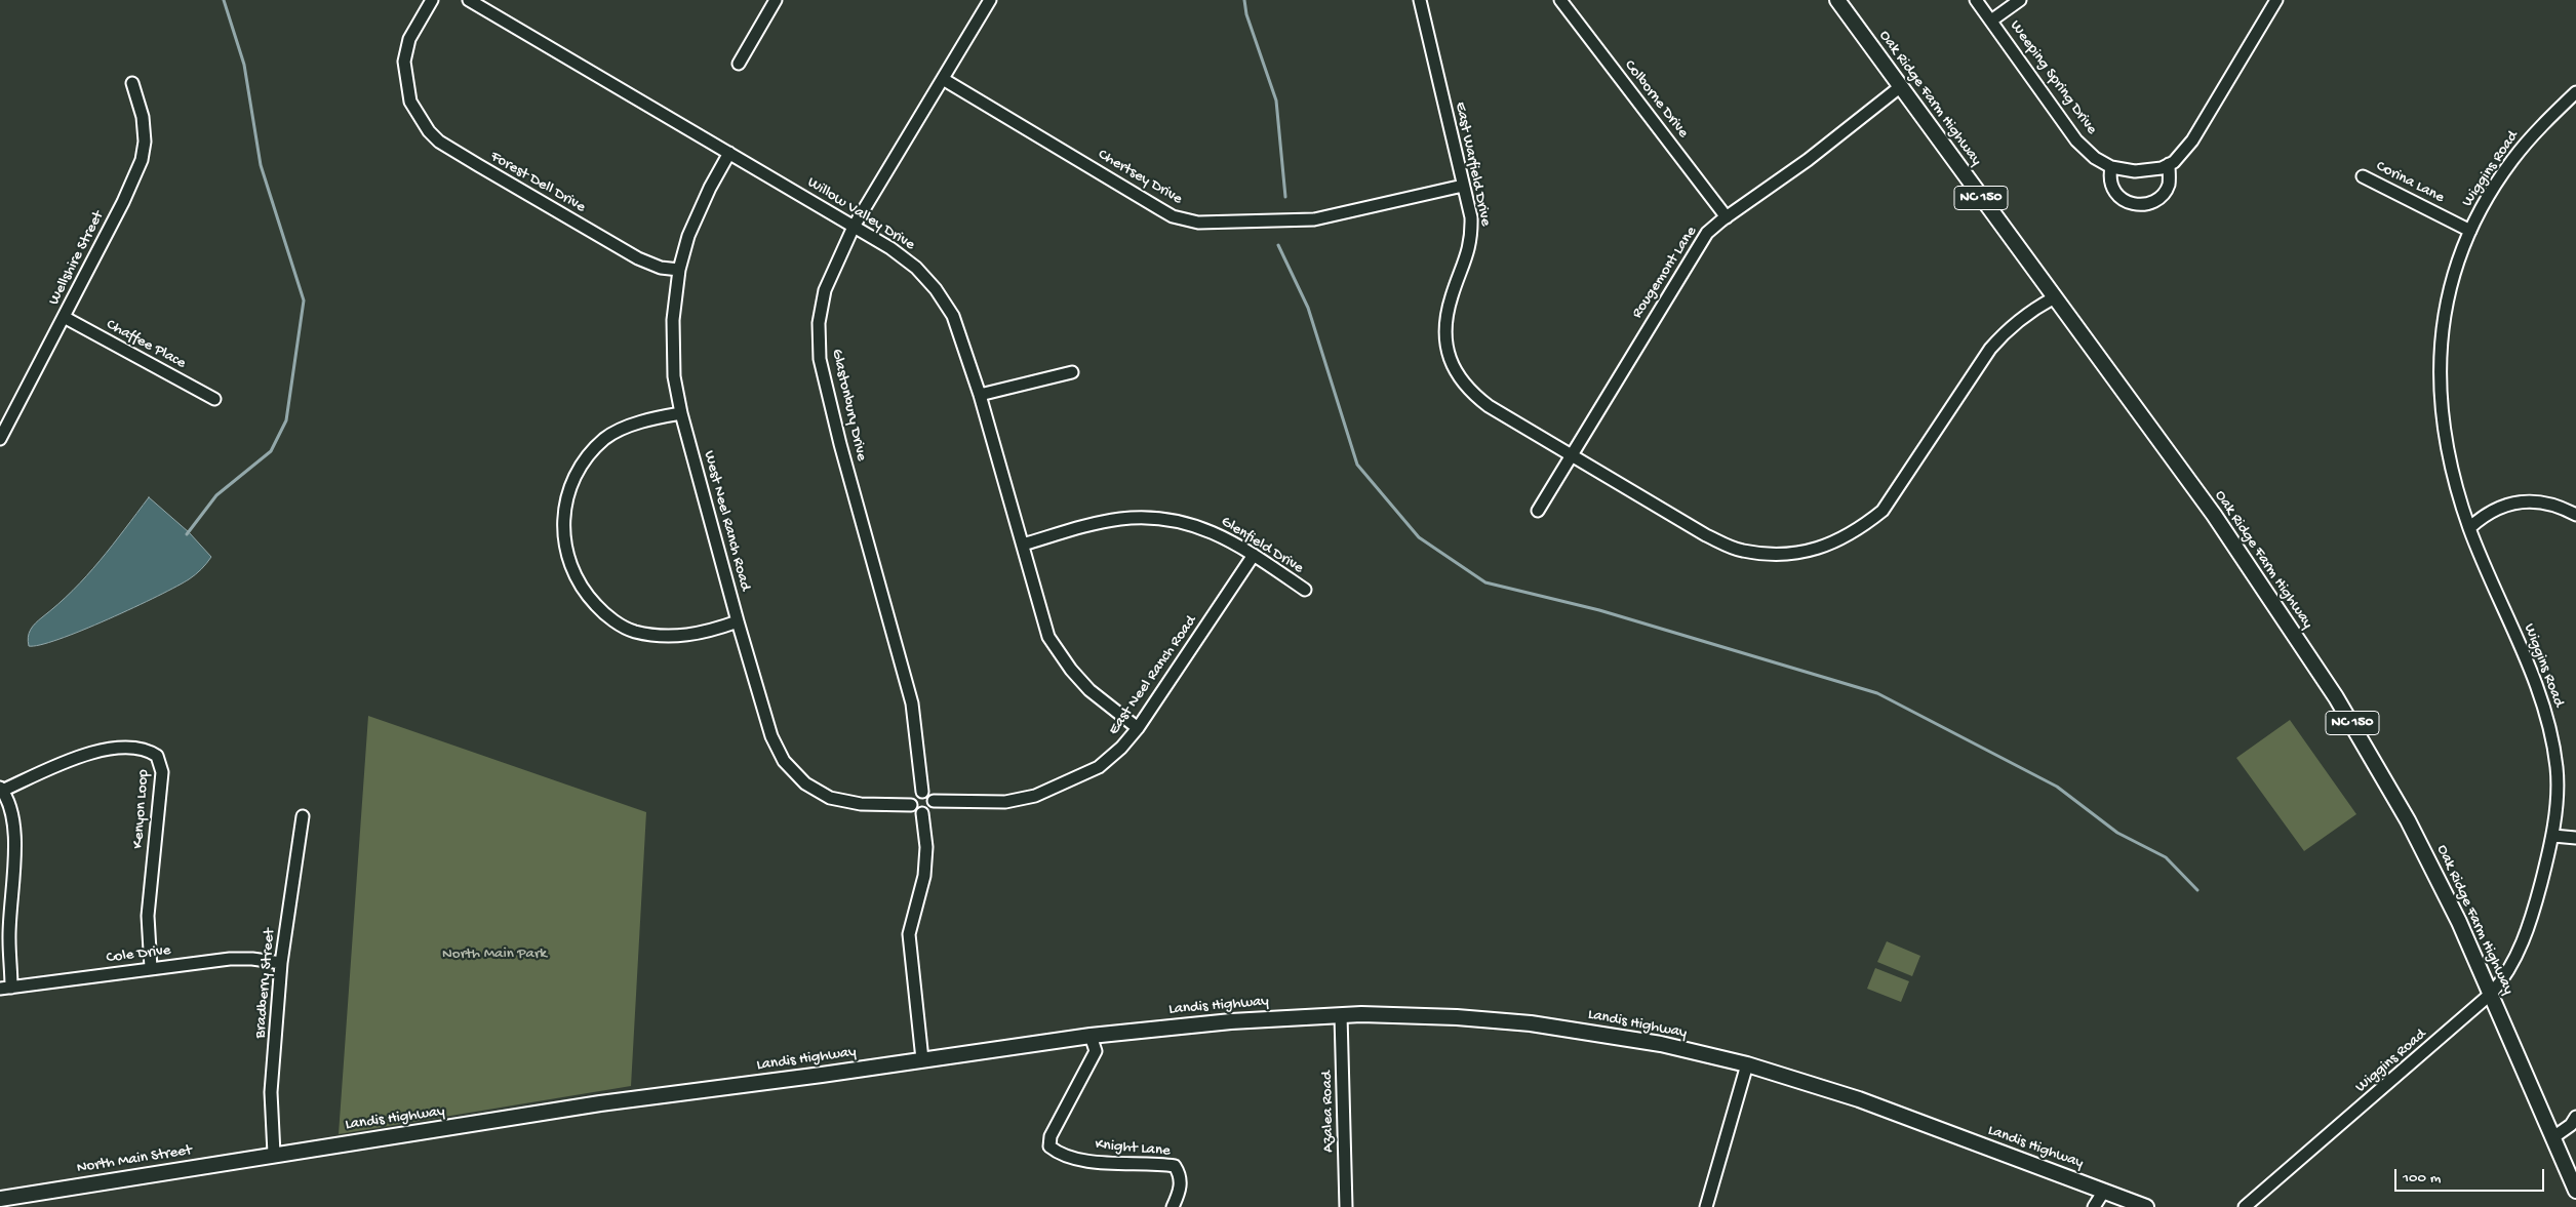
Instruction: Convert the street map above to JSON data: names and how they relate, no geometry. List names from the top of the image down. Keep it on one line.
{"streets":{"main road":["Oak Ridge Farm Highway","NC 150","Landis Highway","North Main Street"],"street":["Weeping Spring Drive","Colborne Drive","East Warfield Drive","Wiggins Road","Chertsey Drive","Forest Dell Drive","Corina Lane","Willow Valley Drive","Wellshire Street","Rougemont Lane","Chaffee Place","Glastonbury Drive","West Neel Ranch Road","Glenfield Drive","East Neel Ranch Road","Kenyon Loop","Cole Drive","Bradberry Street","Azalea Road","Knight Lane"]},"crossings":[["Oak Ridge Farm Highway","East Warfield Drive"],["Oak Ridge Farm Highway","Wiggins Road"],["Oak Ridge Farm Highway","Rougemont Lane"],["Colborne Drive","Rougemont Lane"],["East Warfield Drive","Chertsey Drive"],["East Warfield Drive","Rougemont Lane"],["Wiggins Road","Corina Lane"],["Chertsey Drive","Glastonbury Drive"],["Forest Dell Drive","West Neel Ranch Road"],["Willow Valley Drive","Glastonbury Drive"],["Willow Valley Drive","West Neel Ranch Road"],["Willow Valley Drive","Glenfield Drive"],["Willow Valley Drive","East Neel Ranch Road"],["Wellshire Street","Chaffee Place"],["Glastonbury Drive","West Neel Ranch Road"],["Glastonbury Drive","East Neel Ranch Road"],["West Neel Ranch Road","East Neel Ranch Road"],["Glenfield Drive","East Neel Ranch Road"],["Kenyon Loop","Cole Drive"],["Cole Drive","Bradberry Street"],["Bradberry Street","Landis Highway"],["Bradberry Street","North Main Street"],["Landis Highway","Azalea Road"],["Landis Highway","Knight Lane"],["Landis Highway","North Main Street"]],"parks":["North Main Park"],"scale_bar":"100 m"}
